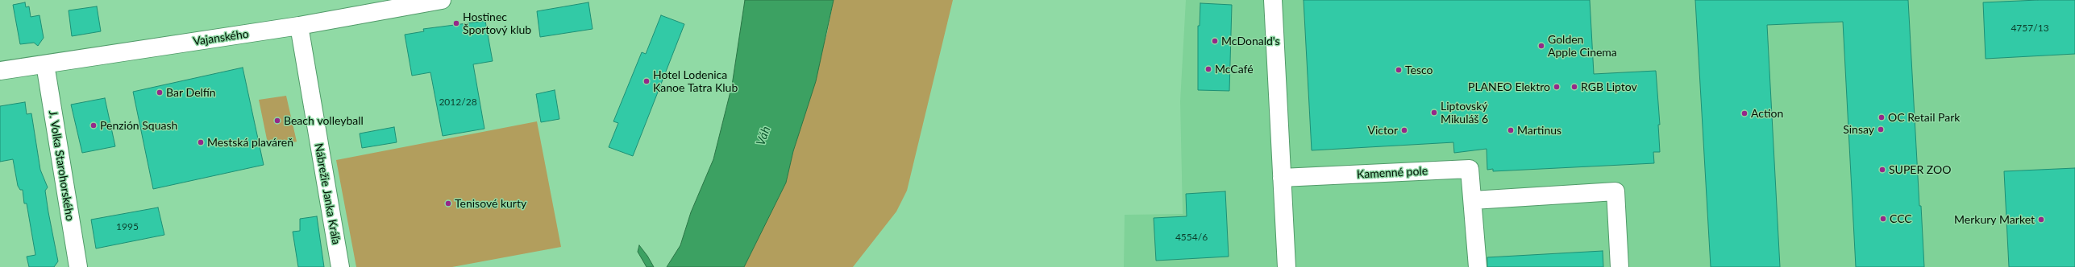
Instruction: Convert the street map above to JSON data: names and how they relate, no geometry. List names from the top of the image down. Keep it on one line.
{"streets":{"street":["Vajanského","J. Volka Starohorského","Kamenné pole","Nábrežie Janka Kráľa"]},"crossings":[["Vajanského","J. Volka Starohorského"],["Vajanského","Nábrežie Janka Kráľa"]],"water":["Váh"],"places":["Hostinec Športový klub","McDonald's","Golden Apple Cinema","McCafé","Tesco","Hotel Lodenica Kanoe Tatra Klub","PLANEO Elektro","RGB Liptov","Bar Delfín","Liptovský Mikuláš 6","Action","OC Retail Park","Beach volleyball","Penzión Squash","Sinsay","Victor","Martinus","Mestská plaváreň","SUPER ZOO","Tenisové kurty","CCC","Merkury Market"],"house_numbers":["4757/13","2012/28","1995","4554/6"]}
